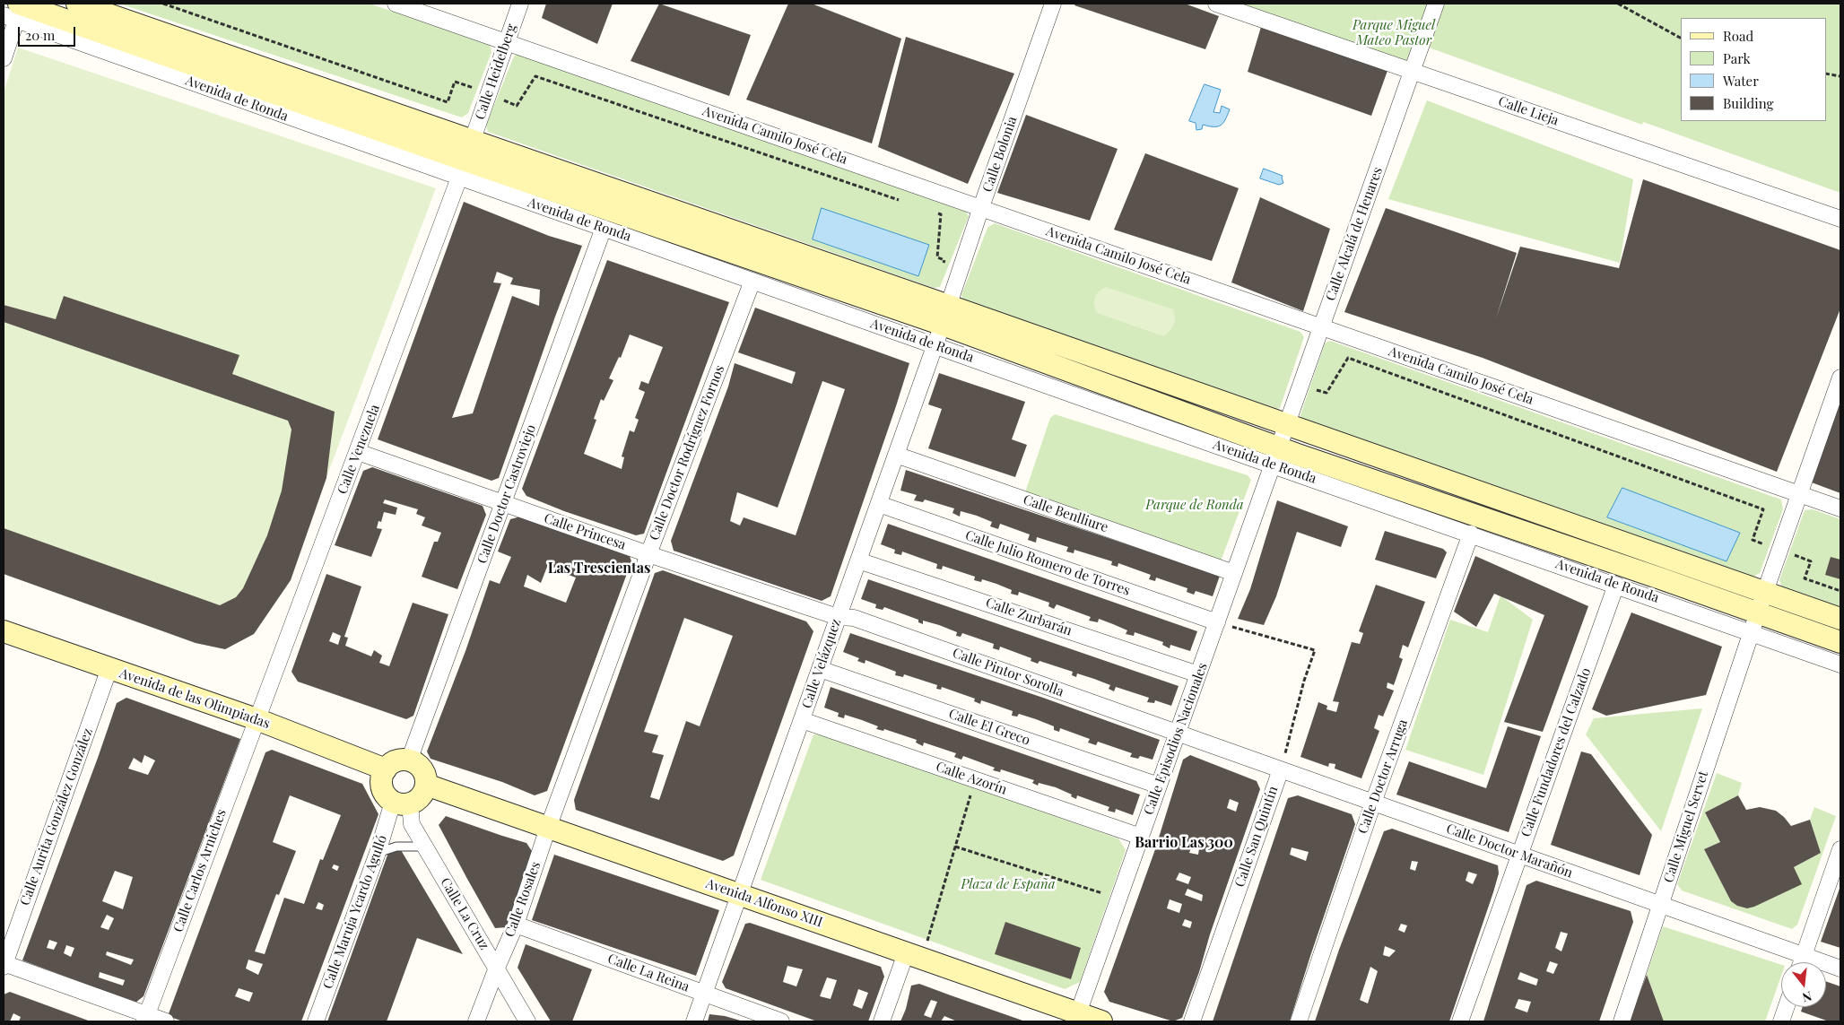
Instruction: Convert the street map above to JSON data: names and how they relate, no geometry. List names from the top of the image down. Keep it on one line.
{"streets":{"street":["Calle Heidelberg","Avenida de Ronda","Calle Lieja","Avenida Camilo José Cela","Calle Bolonia","Calle Alcalá de Henares","Calle Venezuela","Calle Doctor Rodríguez Fornos","Calle Doctor Castroviejo","Calle Benlliure","Calle Princesa","Calle Julio Romero de Torres","Calle Zurbarán","Calle Velázquez","Calle Pintor Sorolla","Avenida de las Olimpiadas","Calle El Greco","Calle Episodios Nacionales","Calle Fundadores del Calzado","Calle Doctor Arruga","Calle Azorín","Calle Aurita González González","Calle Miguel Servet","Calle San Quintín","Calle Doctor Marañón","Calle Carlos Arniches","Calle Rosales","Avenida Alfonso XIII","Calle Maruja Ycardo Agulló","Calle La Cruz","Calle La Reina"]},"crossings":[["Calle Heidelberg","Avenida de Ronda"],["Calle Heidelberg","Avenida Camilo José Cela"],["Calle Heidelberg","Calle Venezuela"],["Avenida de Ronda","Calle Bolonia"],["Avenida de Ronda","Calle Alcalá de Henares"],["Avenida de Ronda","Calle Venezuela"],["Avenida de Ronda","Calle Doctor Rodríguez Fornos"],["Avenida de Ronda","Calle Doctor Castroviejo"],["Avenida de Ronda","Calle Velázquez"],["Avenida de Ronda","Calle Episodios Nacionales"],["Avenida de Ronda","Calle Fundadores del Calzado"],["Avenida de Ronda","Calle Doctor Arruga"],["Avenida de Ronda","Calle Miguel Servet"],["Calle Lieja","Calle Alcalá de Henares"],["Avenida Camilo José Cela","Calle Bolonia"],["Avenida Camilo José Cela","Calle Alcalá de Henares"],["Avenida Camilo José Cela","Calle Miguel Servet"],["Calle Bolonia","Calle Velázquez"],["Calle Alcalá de Henares","Calle Episodios Nacionales"],["Calle Venezuela","Calle Princesa"],["Calle Venezuela","Avenida de las Olimpiadas"],["Calle Venezuela","Calle Carlos Arniches"],["Calle Doctor Rodríguez Fornos","Calle Princesa"],["Calle Doctor Rodríguez Fornos","Calle Rosales"],["Calle Doctor Rodríguez Fornos","Avenida Alfonso XIII"],["Calle Doctor Castroviejo","Calle Princesa"],["Calle Doctor Castroviejo","Avenida de las Olimpiadas"],["Calle Doctor Castroviejo","Avenida Alfonso XIII"],["Calle Doctor Castroviejo","Calle Maruja Ycardo Agulló"],["Calle Doctor Castroviejo","Calle La Cruz"],["Calle Benlliure","Calle Velázquez"],["Calle Benlliure","Calle Episodios Nacionales"],["Calle Princesa","Calle Velázquez"],["Calle Princesa","Calle Pintor Sorolla"],["Calle Julio Romero de Torres","Calle Velázquez"],["Calle Julio Romero de Torres","Calle Episodios Nacionales"],["Calle Julio Romero de Torres","Calle San Quintín"],["Calle Zurbarán","Calle Velázquez"],["Calle Zurbarán","Calle Episodios Nacionales"],["Calle Velázquez","Calle Pintor Sorolla"],["Calle Velázquez","Calle El Greco"],["Calle Velázquez","Calle Azorín"],["Calle Velázquez","Avenida Alfonso XIII"],["Calle Velázquez","Calle La Reina"],["Calle Pintor Sorolla","Calle Episodios Nacionales"],["Calle Pintor Sorolla","Calle Doctor Marañón"],["Avenida de las Olimpiadas","Calle Aurita González González"],["Avenida de las Olimpiadas","Calle Carlos Arniches"],["Avenida de las Olimpiadas","Avenida Alfonso XIII"],["Avenida de las Olimpiadas","Calle Maruja Ycardo Agulló"],["Avenida de las Olimpiadas","Calle La Cruz"],["Calle El Greco","Calle Episodios Nacionales"],["Calle Episodios Nacionales","Calle Azorín"],["Calle Episodios Nacionales","Calle San Quintín"],["Calle Episodios Nacionales","Calle Doctor Marañón"],["Calle Episodios Nacionales","Avenida Alfonso XIII"],["Calle Fundadores del Calzado","Calle Doctor Marañón"],["Calle Doctor Arruga","Calle Doctor Marañón"],["Calle Miguel Servet","Calle Doctor Marañón"],["Calle San Quintín","Calle Doctor Marañón"],["Calle Rosales","Avenida Alfonso XIII"],["Calle Rosales","Calle La Cruz"],["Calle Rosales","Calle La Reina"],["Avenida Alfonso XIII","Calle Maruja Ycardo Agulló"],["Avenida Alfonso XIII","Calle La Cruz"],["Calle Maruja Ycardo Agulló","Calle La Cruz"]],"districts":["Las Trescientas","Barrio Las 300"],"parks":["Parque Miguel Mateo Pastor","Parque de Ronda","Plaza de España"],"legend":["Road","Park","Water","Building"],"scale_bar":"20 m","north":"bottom"}
